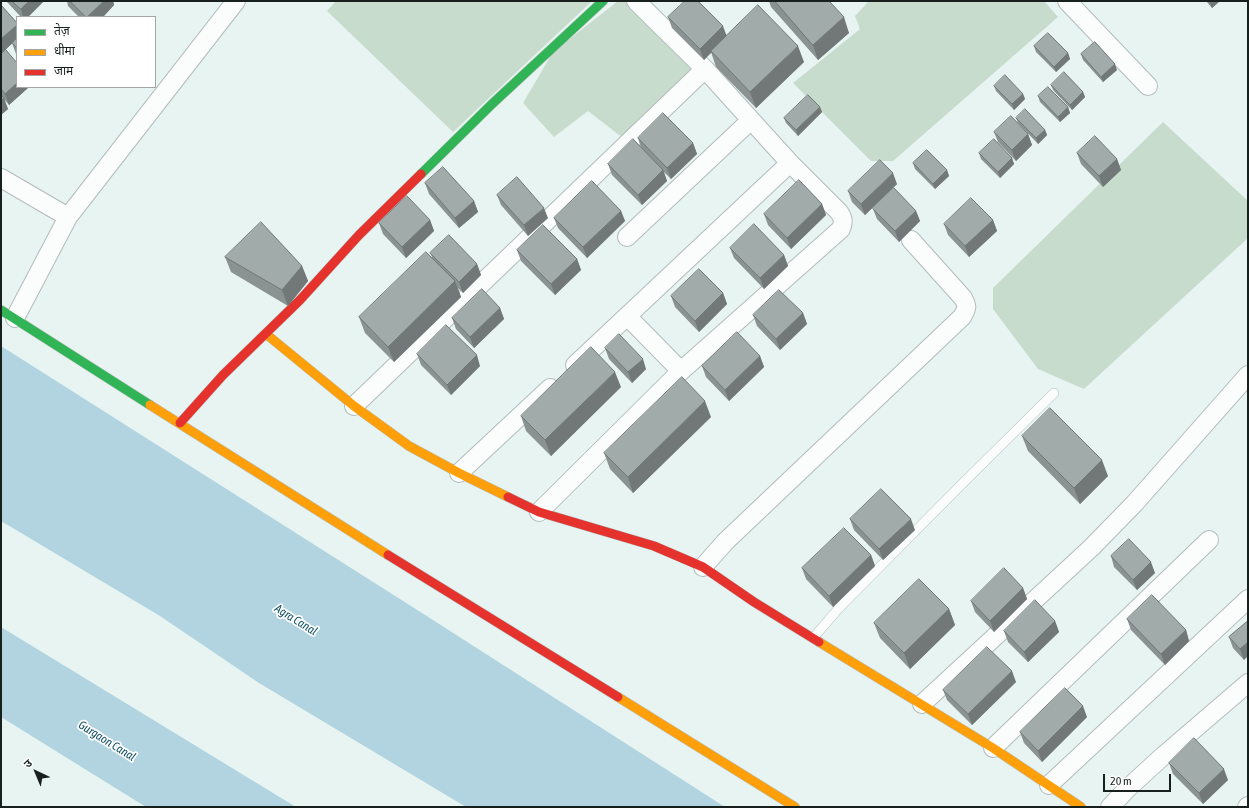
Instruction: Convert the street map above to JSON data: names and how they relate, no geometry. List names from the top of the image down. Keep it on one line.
{"water":["Agra Canal","Gurgaon Canal"],"legend":["तेज़","धीमा","जाम"],"scale_bar":"20 m","north":"top left"}
